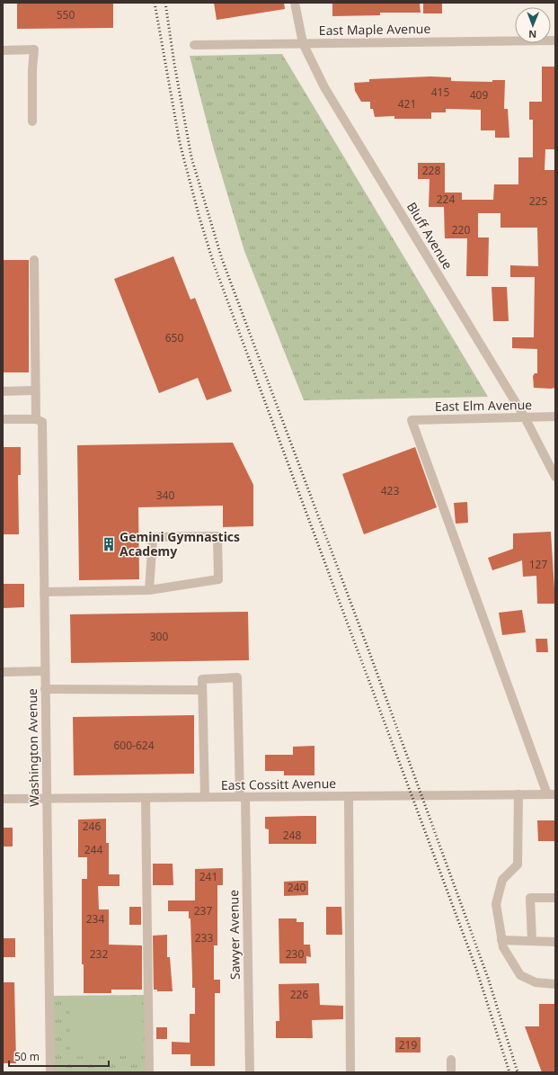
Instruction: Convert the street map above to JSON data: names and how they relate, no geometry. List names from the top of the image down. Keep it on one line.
{"streets":{"street":["East Maple Avenue","Bluff Avenue","East Elm Avenue","Washington Avenue","East Cossitt Avenue","Sawyer Avenue"]},"crossings":[["East Maple Avenue","Bluff Avenue"],["Bluff Avenue","East Elm Avenue"],["East Elm Avenue","East Cossitt Avenue"],["Washington Avenue","East Cossitt Avenue"],["East Cossitt Avenue","Sawyer Avenue"]],"places":{"building":["Gemini Gymnastics Academy"]},"house_numbers":["550","415","409","421","228","224","225","220","650","423","340","127","300","600-624","246","248","244","241","240","237","234","233","232","230","226","219"],"scale_bar":"50 m","north":"bottom"}
